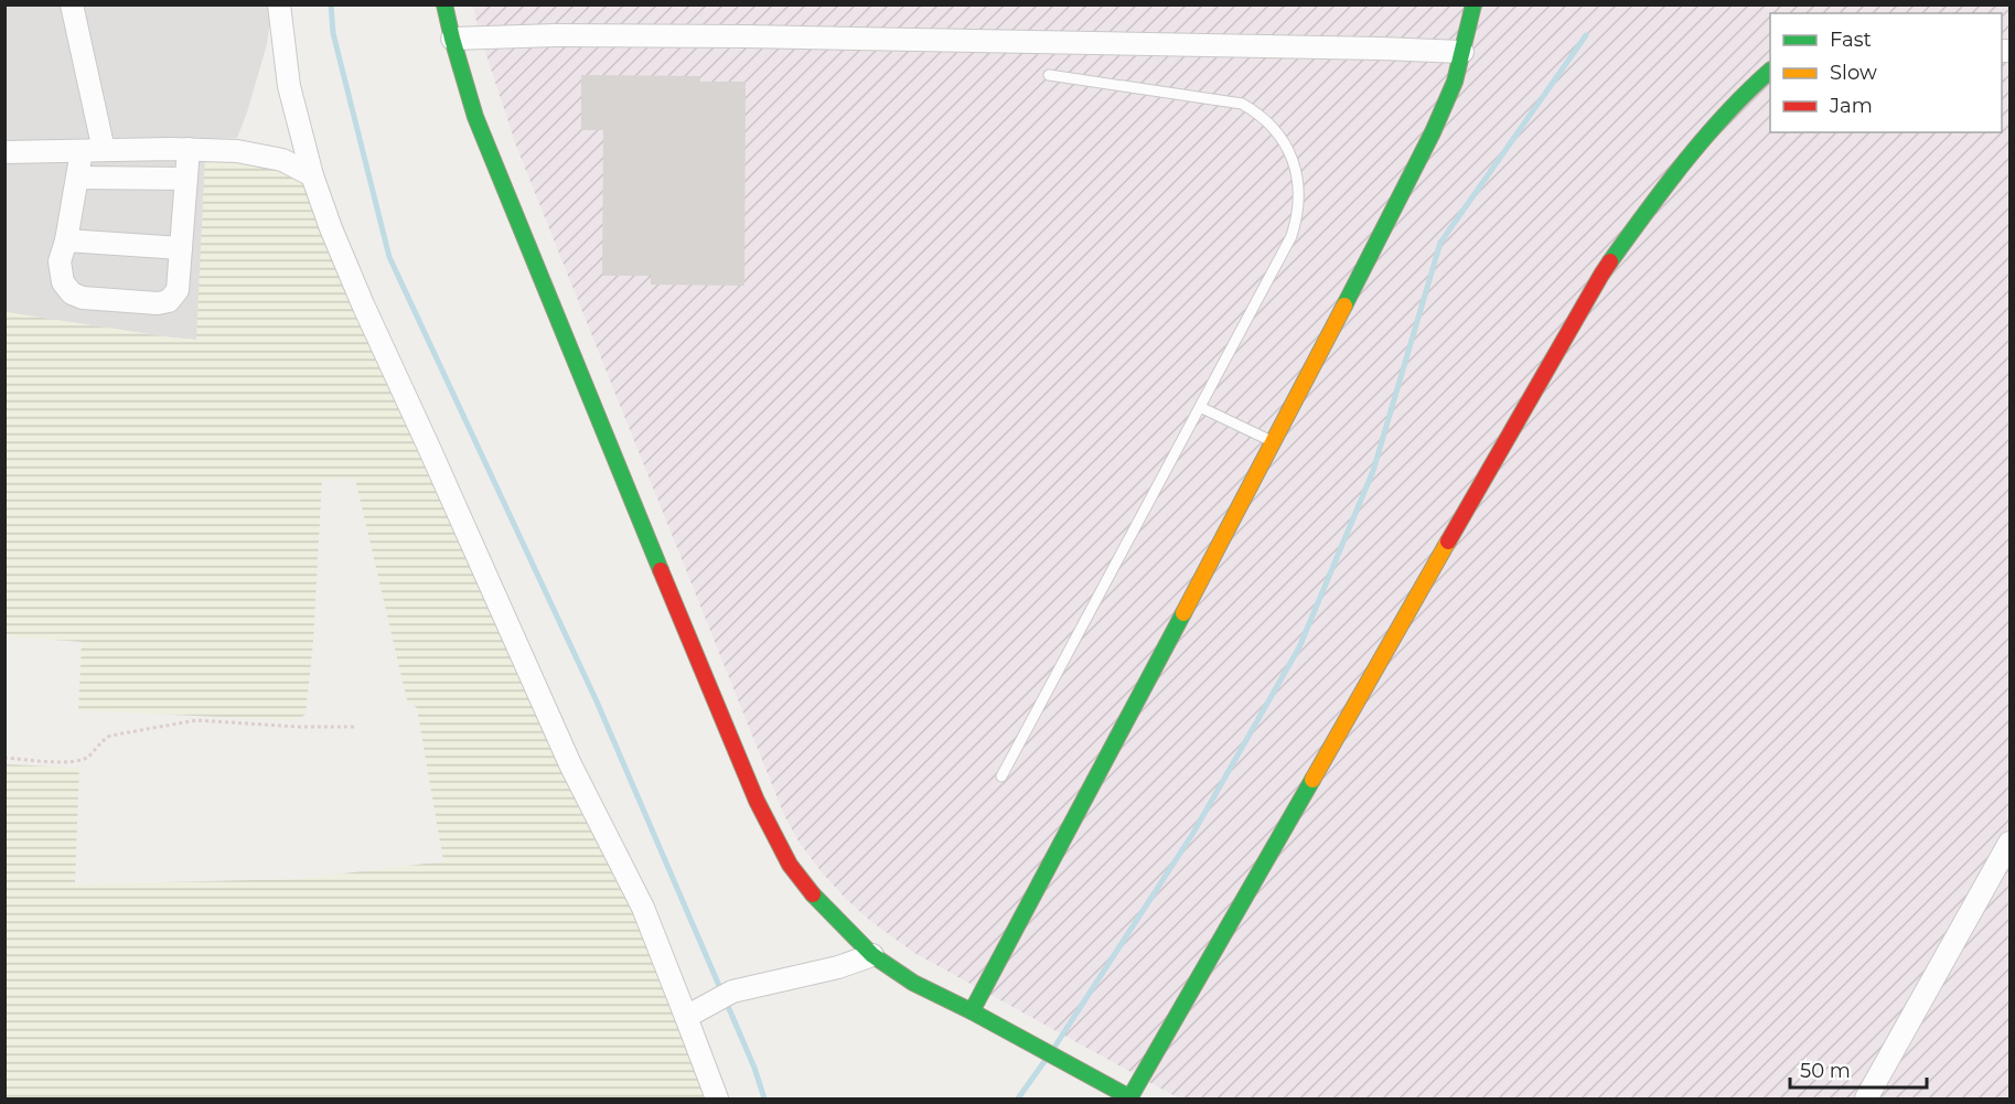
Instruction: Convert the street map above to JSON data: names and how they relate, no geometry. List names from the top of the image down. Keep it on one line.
{"legend":["Fast","Slow","Jam"],"scale_bar":"50 m"}
